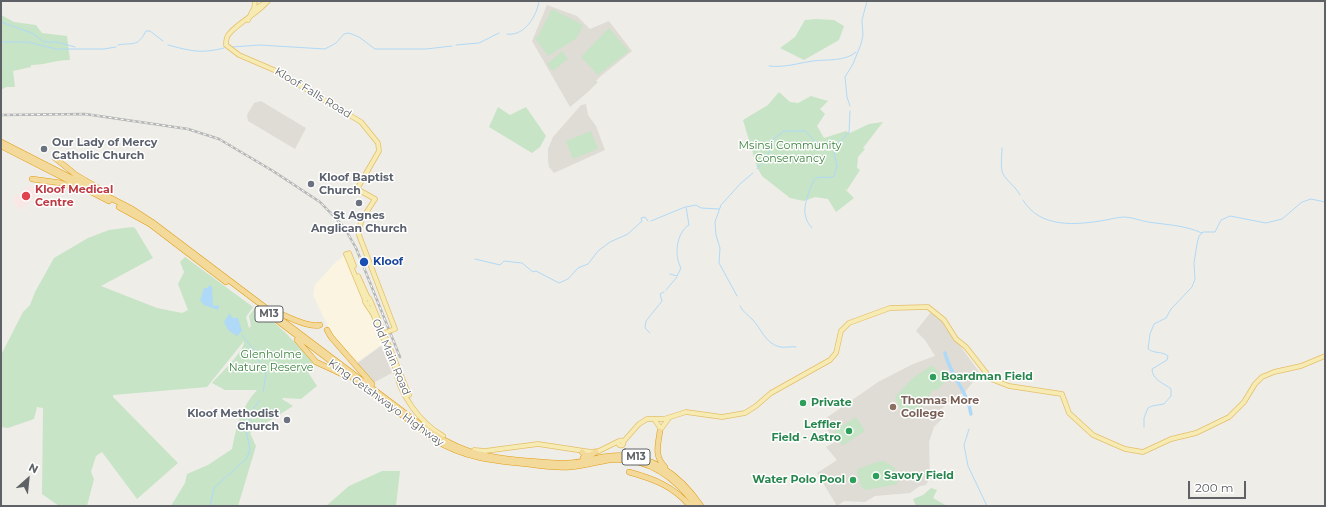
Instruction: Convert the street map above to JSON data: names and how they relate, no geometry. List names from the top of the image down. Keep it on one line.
{"streets":{"highway":["M13","King Cetshwayo Highway"],"main road":["Kloof Falls Road","Old Main Road"]},"crossings":[["Kloof Falls Road","Old Main Road"]],"parks":["Msinsi Community Conservancy","Glenholme Nature Reserve"],"places":["Our Lady of Mercy Catholic Church","Kloof Baptist Church","Kloof Medical Centre","St Agnes Anglican Church","Kloof","Boardman Field","Private","Thomas More College","Kloof Methodist Church","Leffler Field - Astro","Savory Field","Water Polo Pool"],"scale_bar":"200 m","north":"top right"}
